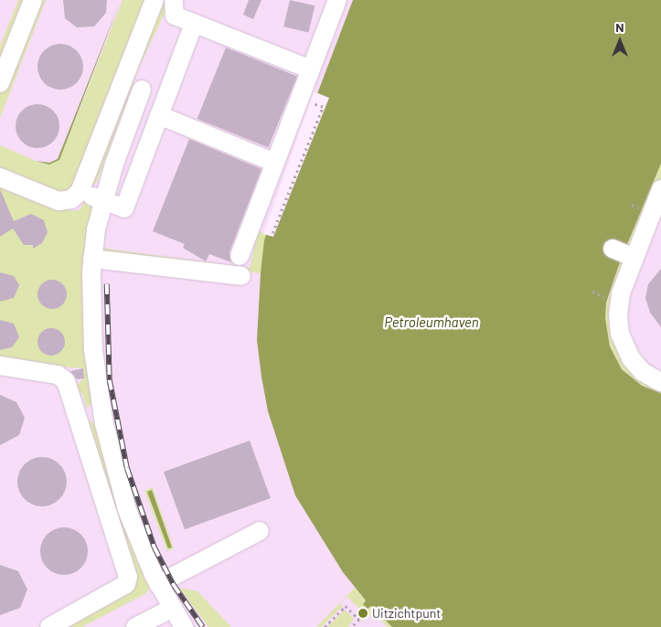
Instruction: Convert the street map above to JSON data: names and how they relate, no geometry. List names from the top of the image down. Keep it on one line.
{"water":["Petroleumhaven"],"places":["Uitzichtpunt"],"north":"top"}
